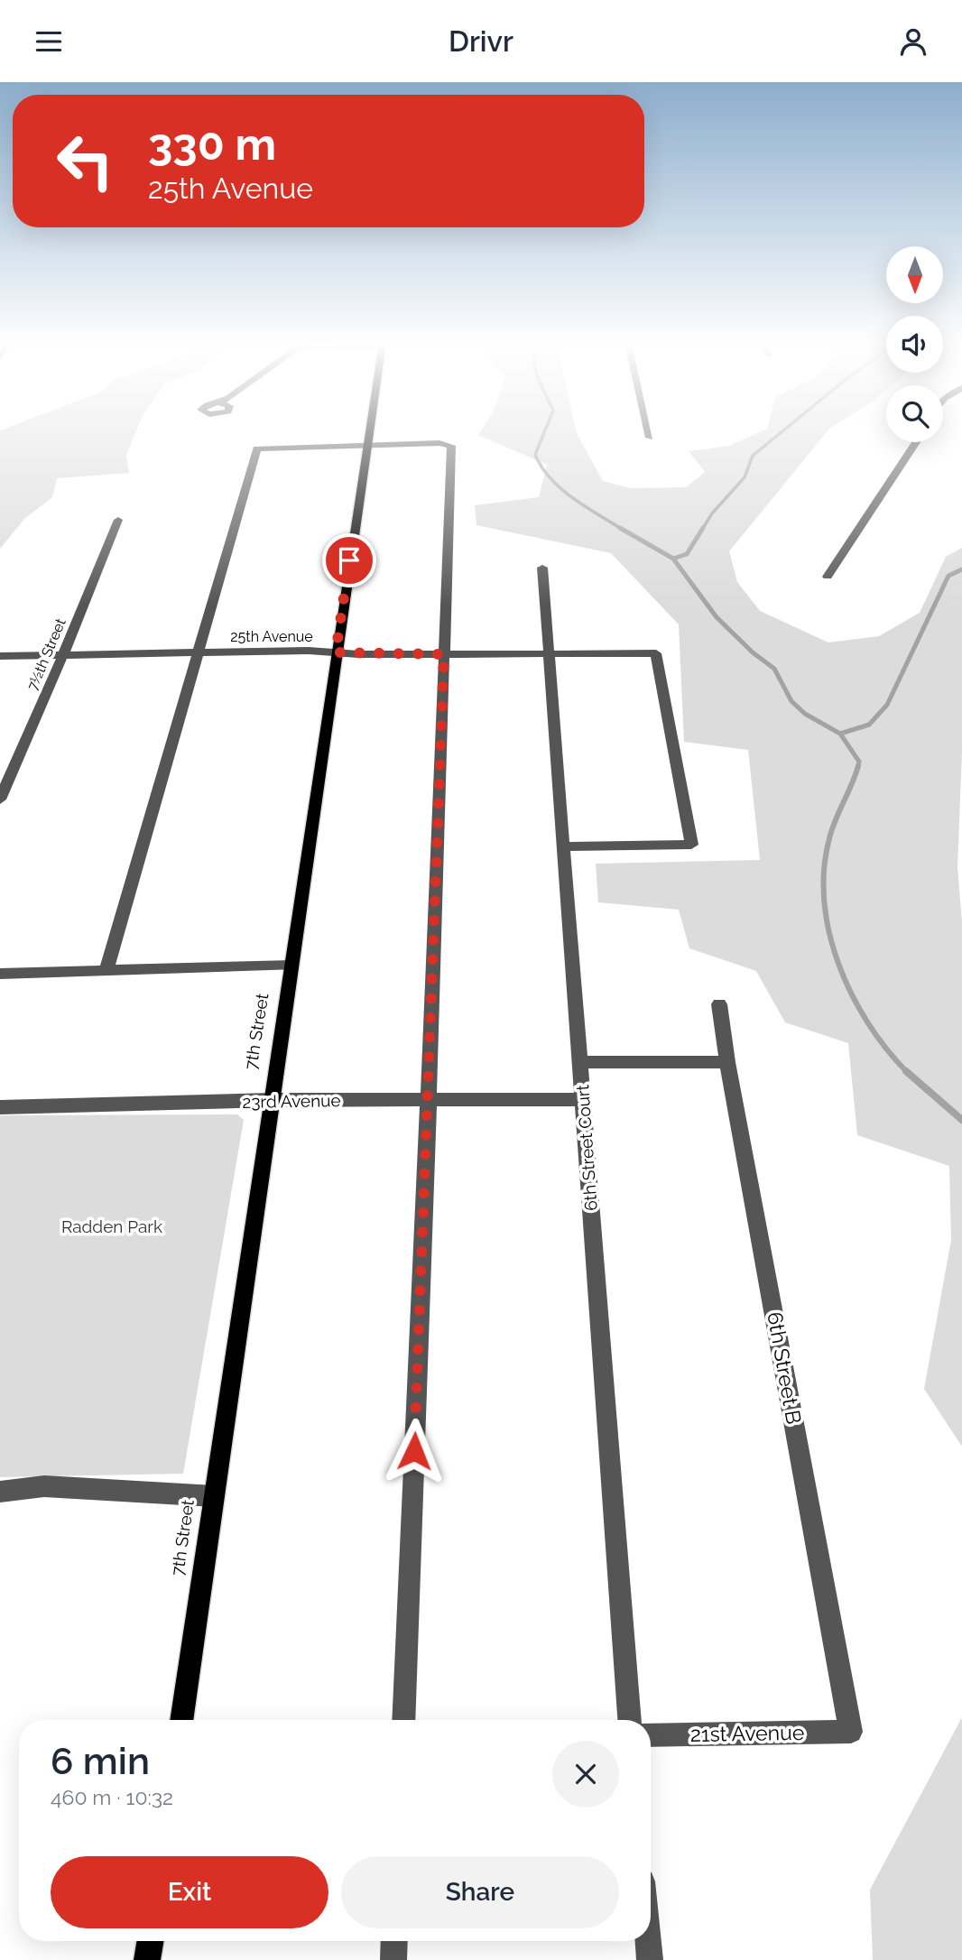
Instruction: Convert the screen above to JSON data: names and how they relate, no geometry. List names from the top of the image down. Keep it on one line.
{"streets":{"main road":["7th Street"],"street":["25th Avenue","7½th Street","23rd Avenue","6th Street Court","6th Street B","21st Avenue"]},"crossings":[["25th Avenue","7½th Street"],["25th Avenue","7th Street"],["25th Avenue","6th Street Court"],["7th Street","23rd Avenue"],["23rd Avenue","6th Street Court"],["6th Street B","21st Avenue"]],"parks":["Radden Park"],"north":"bottom","page":{"header":"Drivr","turn":["330 m","25th Avenue"],"heading":["6 min","460 m · 10:32"],"buttons":["Exit","Share"]}}
